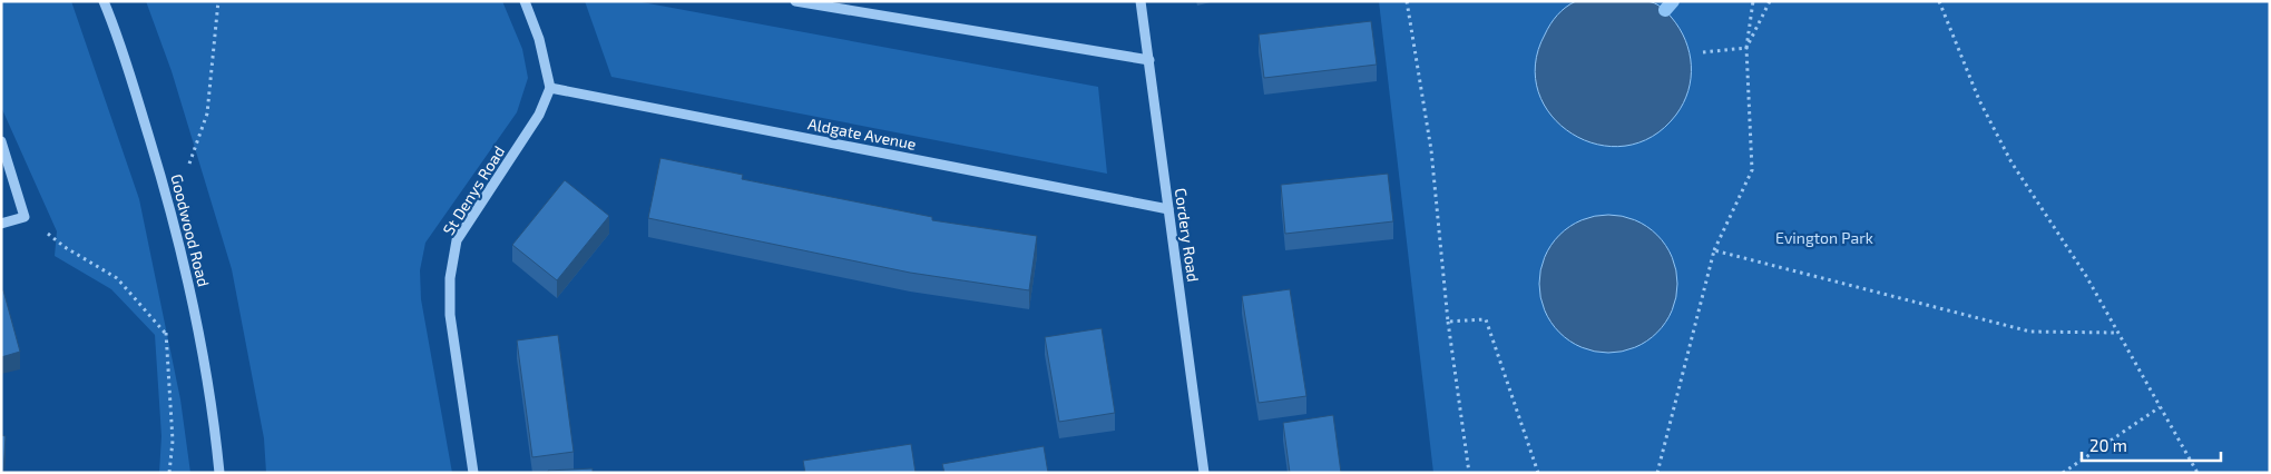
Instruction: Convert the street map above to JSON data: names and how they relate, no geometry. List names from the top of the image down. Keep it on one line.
{"streets":{"street":["Aldgate Avenue","St Denys Road","Goodwood Road","Cordery Road"]},"crossings":[["Aldgate Avenue","St Denys Road"],["Aldgate Avenue","Cordery Road"]],"parks":["Evington Park"],"scale_bar":"20 m"}
